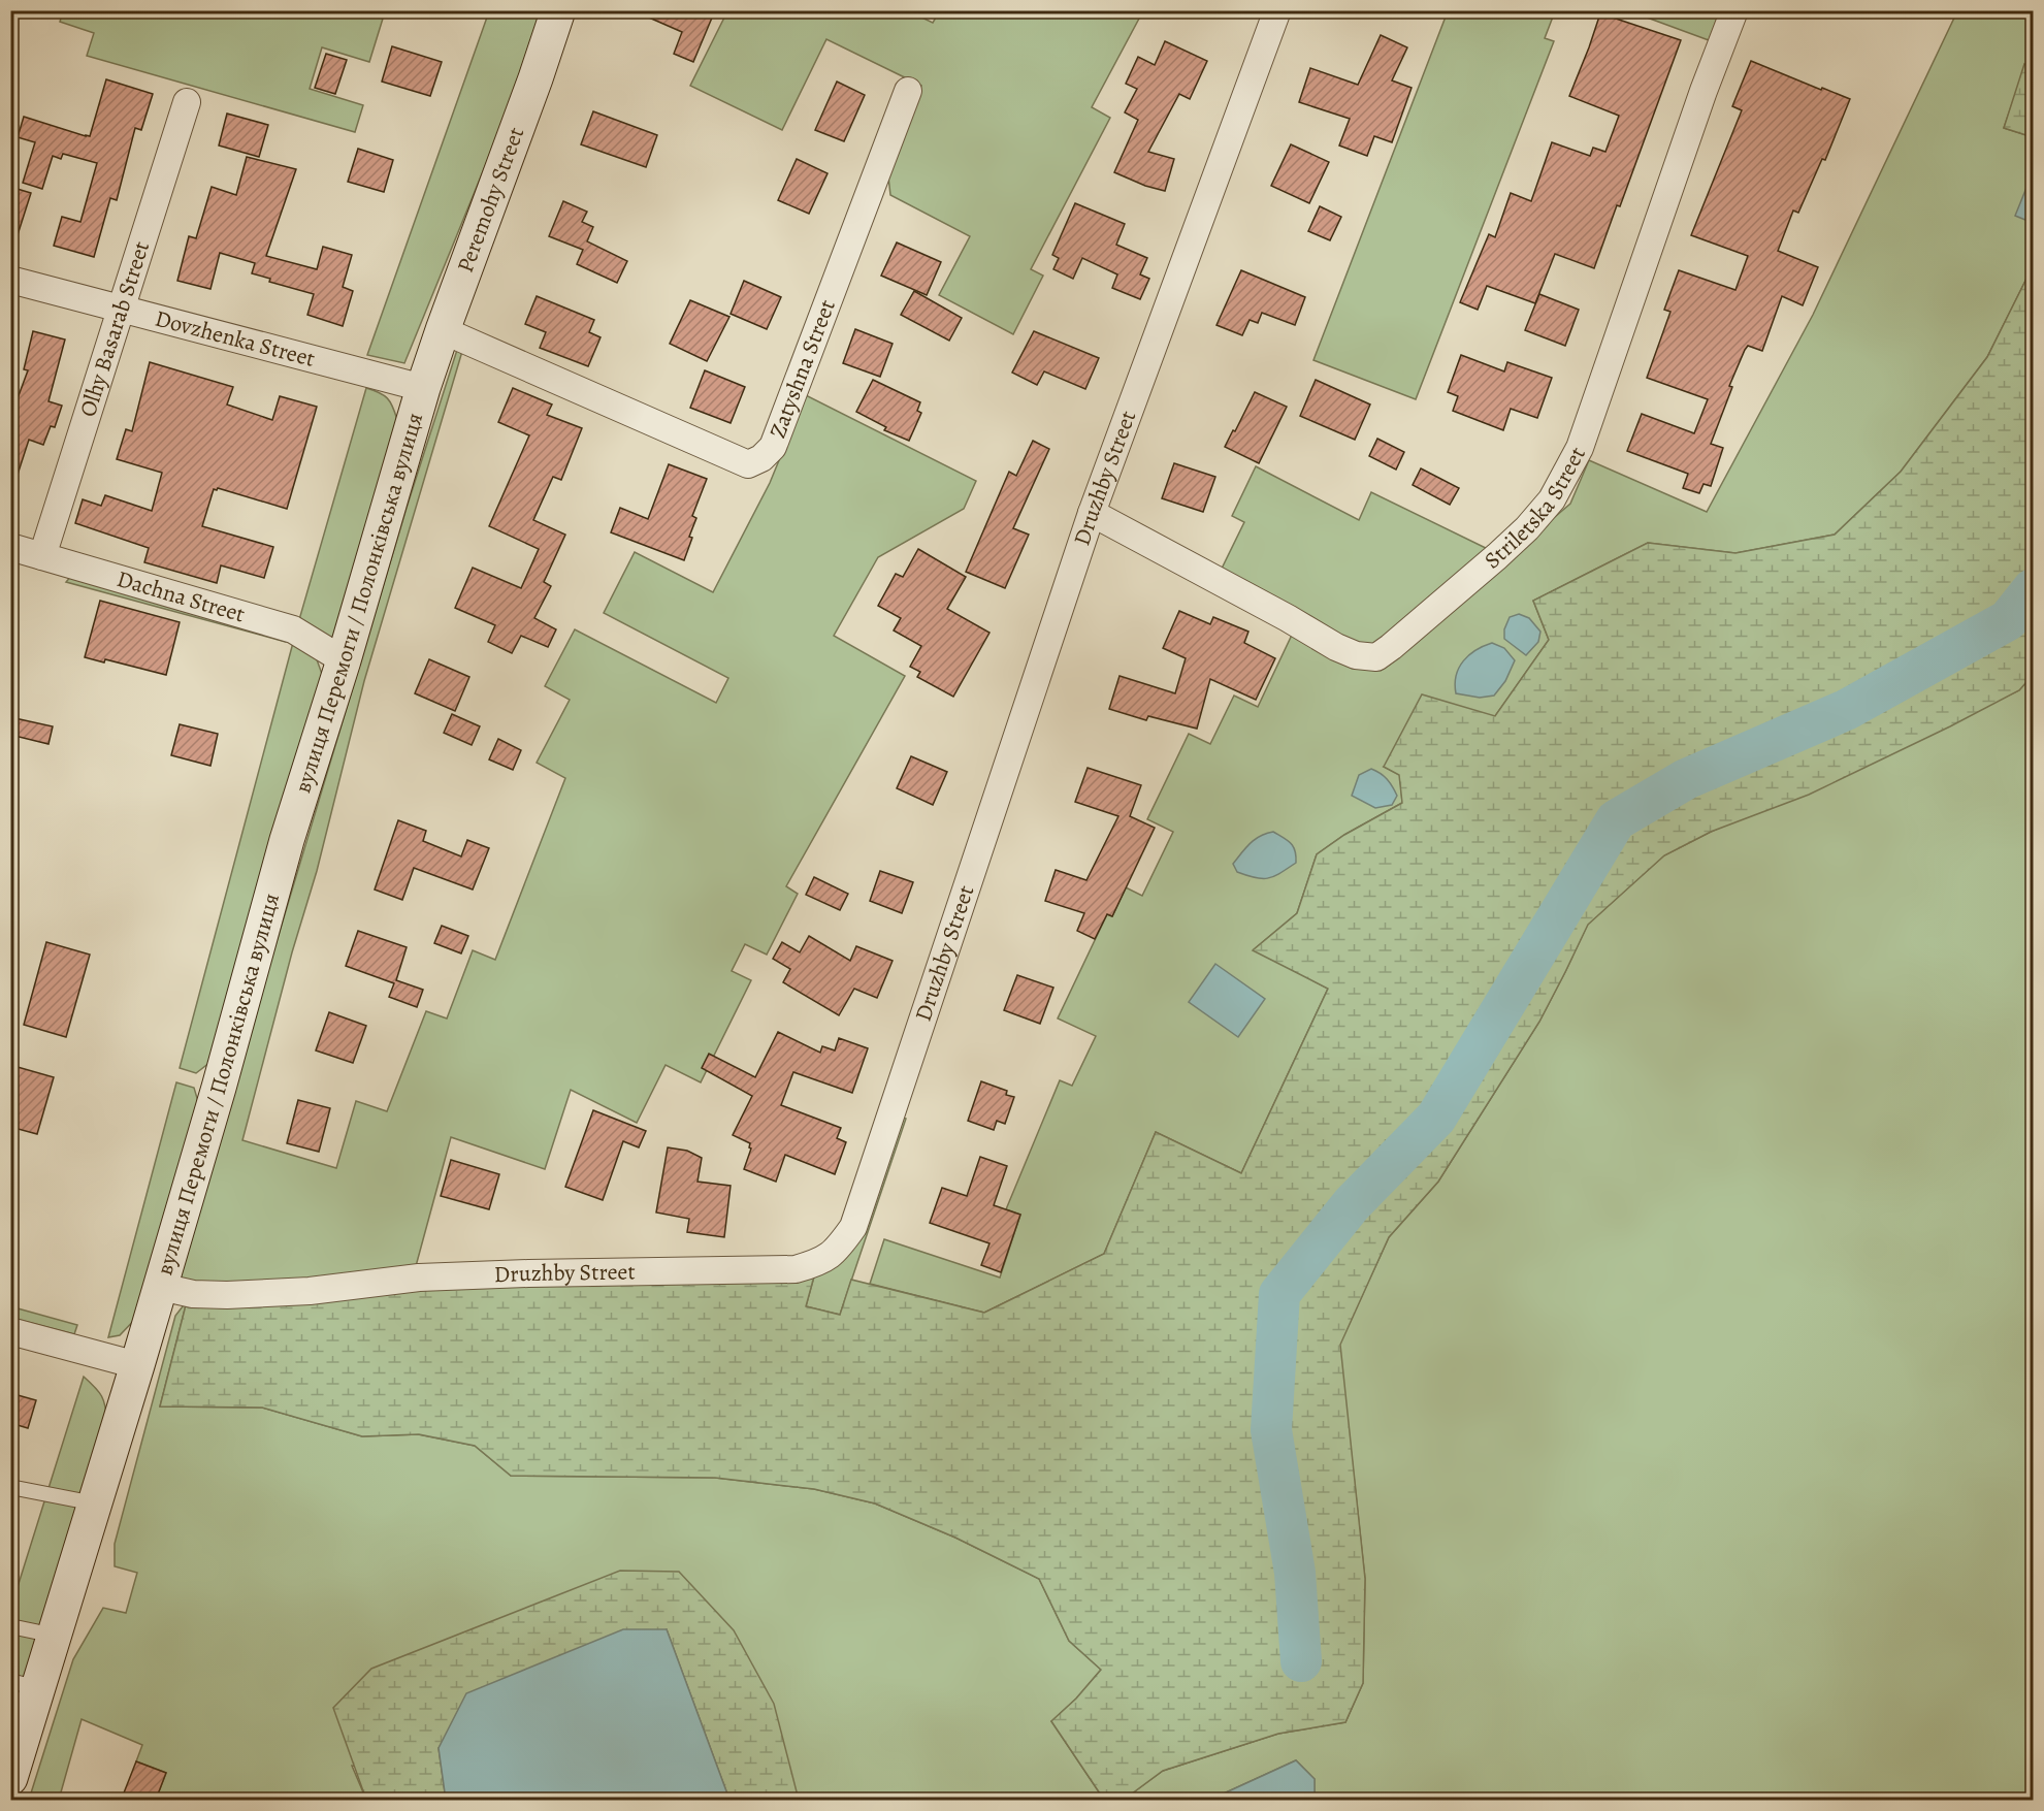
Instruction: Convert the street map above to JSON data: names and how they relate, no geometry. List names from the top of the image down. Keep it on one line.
{"streets":{"main road":["Peremohy Street","вулиця Перемоги / Полонківська вулиця"],"street":["Olhy Basarab Street","Dovzhenka Street","Zatyshna Street","Druzhby Street","Striletska Street","Dachna Street"]},"crossings":[["Peremohy Street","Dovzhenka Street"],["Peremohy Street","Zatyshna Street"],["Peremohy Street","вулиця Перемоги / Полонківська вулиця"],["Olhy Basarab Street","Dovzhenka Street"],["Olhy Basarab Street","Dachna Street"],["Dovzhenka Street","вулиця Перемоги / Полонківська вулиця"],["Druzhby Street","Striletska Street"],["Druzhby Street","вулиця Перемоги / Полонківська вулиця"],["Dachna Street","вулиця Перемоги / Полонківська вулиця"]]}
